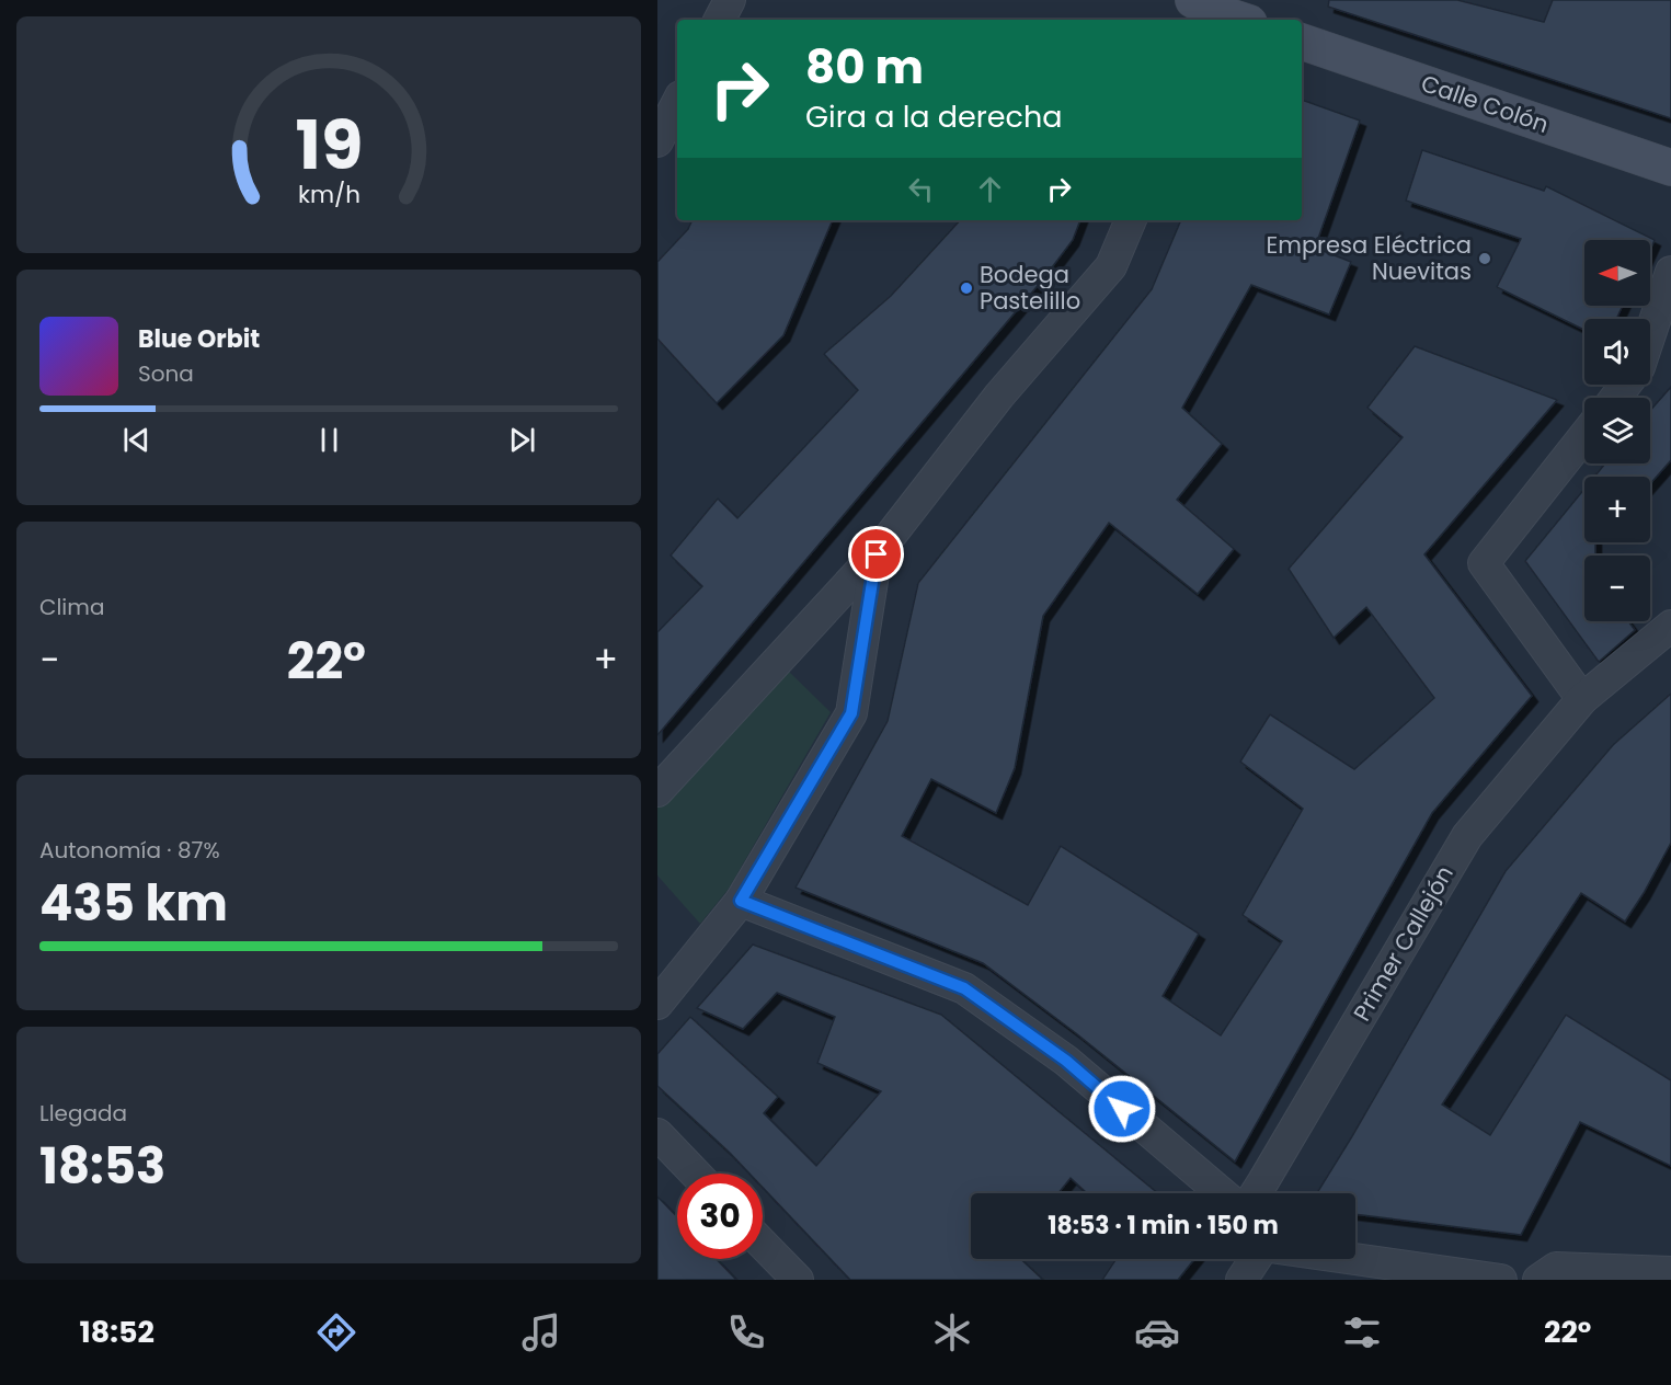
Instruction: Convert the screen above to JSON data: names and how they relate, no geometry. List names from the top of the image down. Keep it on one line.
{"streets":{"street":["Calle Colón","Primer Callejón"]},"places":["Empresa Eléctrica Nuevitas","Bodega Pastelillo"],"north":"left","page":{"turn":["80 m","Gira a la derecha"],"map_buttons":["+","−"],"song":["Blue Orbit","Sona"],"tile":["Clima",["Autonomía · 87%","435 km"],["Llegada","18:53"]],"heat":["−","22°","+"],"limit":"30","trip":"18:53 · 1 min · 150 m","tabs":["18:52","22°"],"gauge":["19","km/h"]}}
